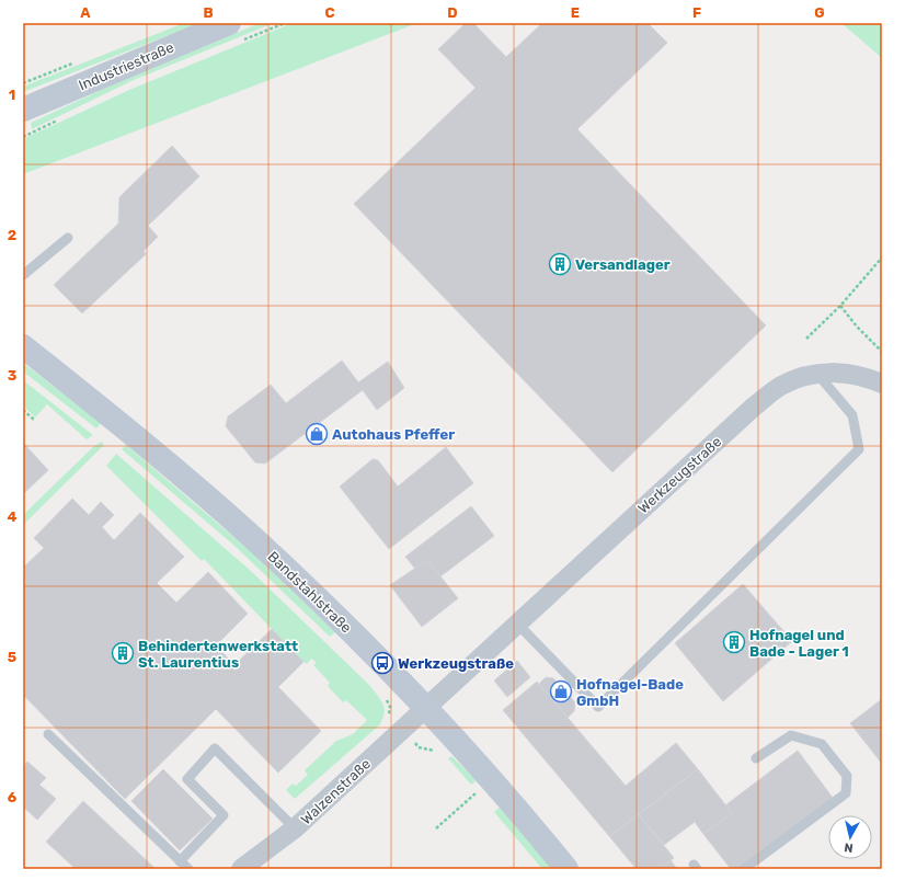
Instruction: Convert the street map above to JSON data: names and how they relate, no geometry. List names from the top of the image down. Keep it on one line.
{"streets":{"street":["Industriestraße","Werkzeugstraße","Bandstahlstraße","Walzenstraße"]},"crossings":[["Werkzeugstraße","Bandstahlstraße"],["Werkzeugstraße","Walzenstraße"],["Bandstahlstraße","Walzenstraße"]],"places":{"building":["Versandlager","Hofnagel und Bade - Lager 1","Behindertenwerkstatt St. Laurentius"],"shop":["Autohaus Pfeffer","Hofnagel-Bade GmbH"],"bus stop":["Werkzeugstraße"]},"north":"bottom","grid":{"columns":["A","B","C","D","E","F","G"],"rows":["1","2","3","4","5","6"]}}
